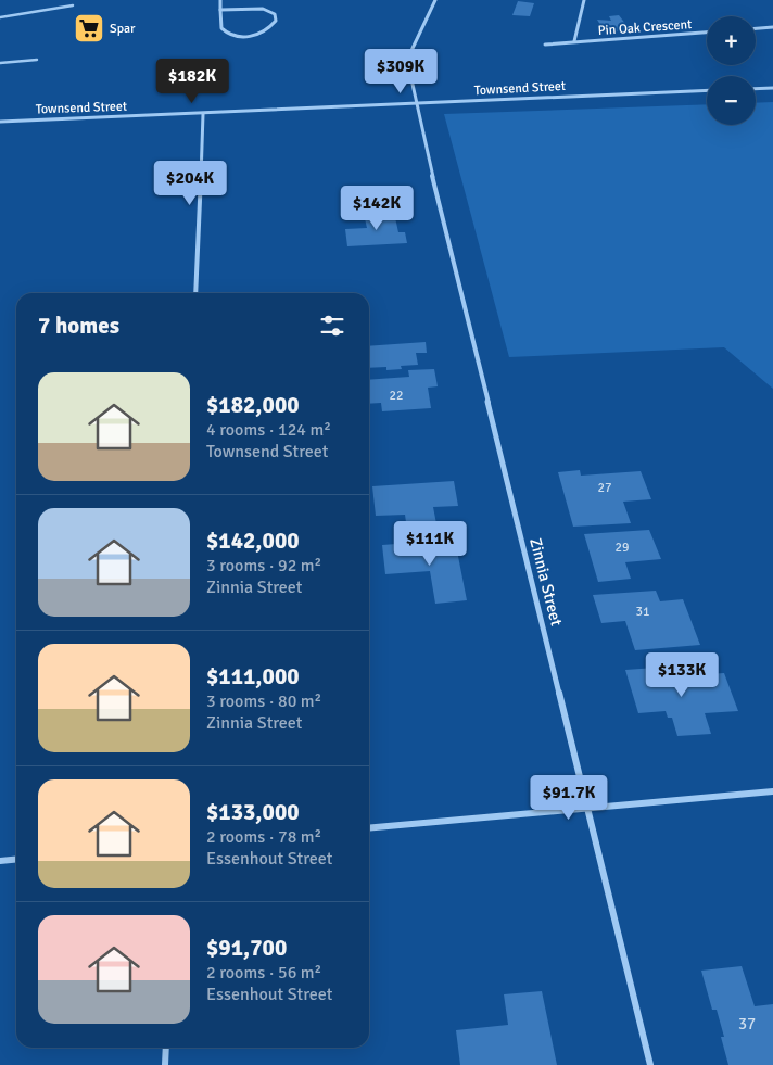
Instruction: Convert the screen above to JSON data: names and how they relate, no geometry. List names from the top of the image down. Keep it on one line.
{"streets":{"street":["Pin Oak Crescent","Townsend Street","Zinnia Street"]},"crossings":[["Townsend Street","Zinnia Street"]],"places":{"supermarket":["Spar"]},"house_numbers":["22","27","29","31","37"],"page":{"map_buttons":["+","−"],"price":["$309K","$182K","$204K","$142K","$111K","$133K","$91.7K"],"heading":"7 homes","list":[{"name":"$182,000","note":"4 rooms · 124 m² · Townsend Street"},{"name":"$142,000","note":"3 rooms · 92 m² · Zinnia Street"},{"name":"$111,000","note":"3 rooms · 80 m² · Zinnia Street"},{"name":"$133,000","note":"2 rooms · 78 m² · Essenhout Street"},{"name":"$91,700","note":"2 rooms · 56 m² · Essenhout Street"}]}}
